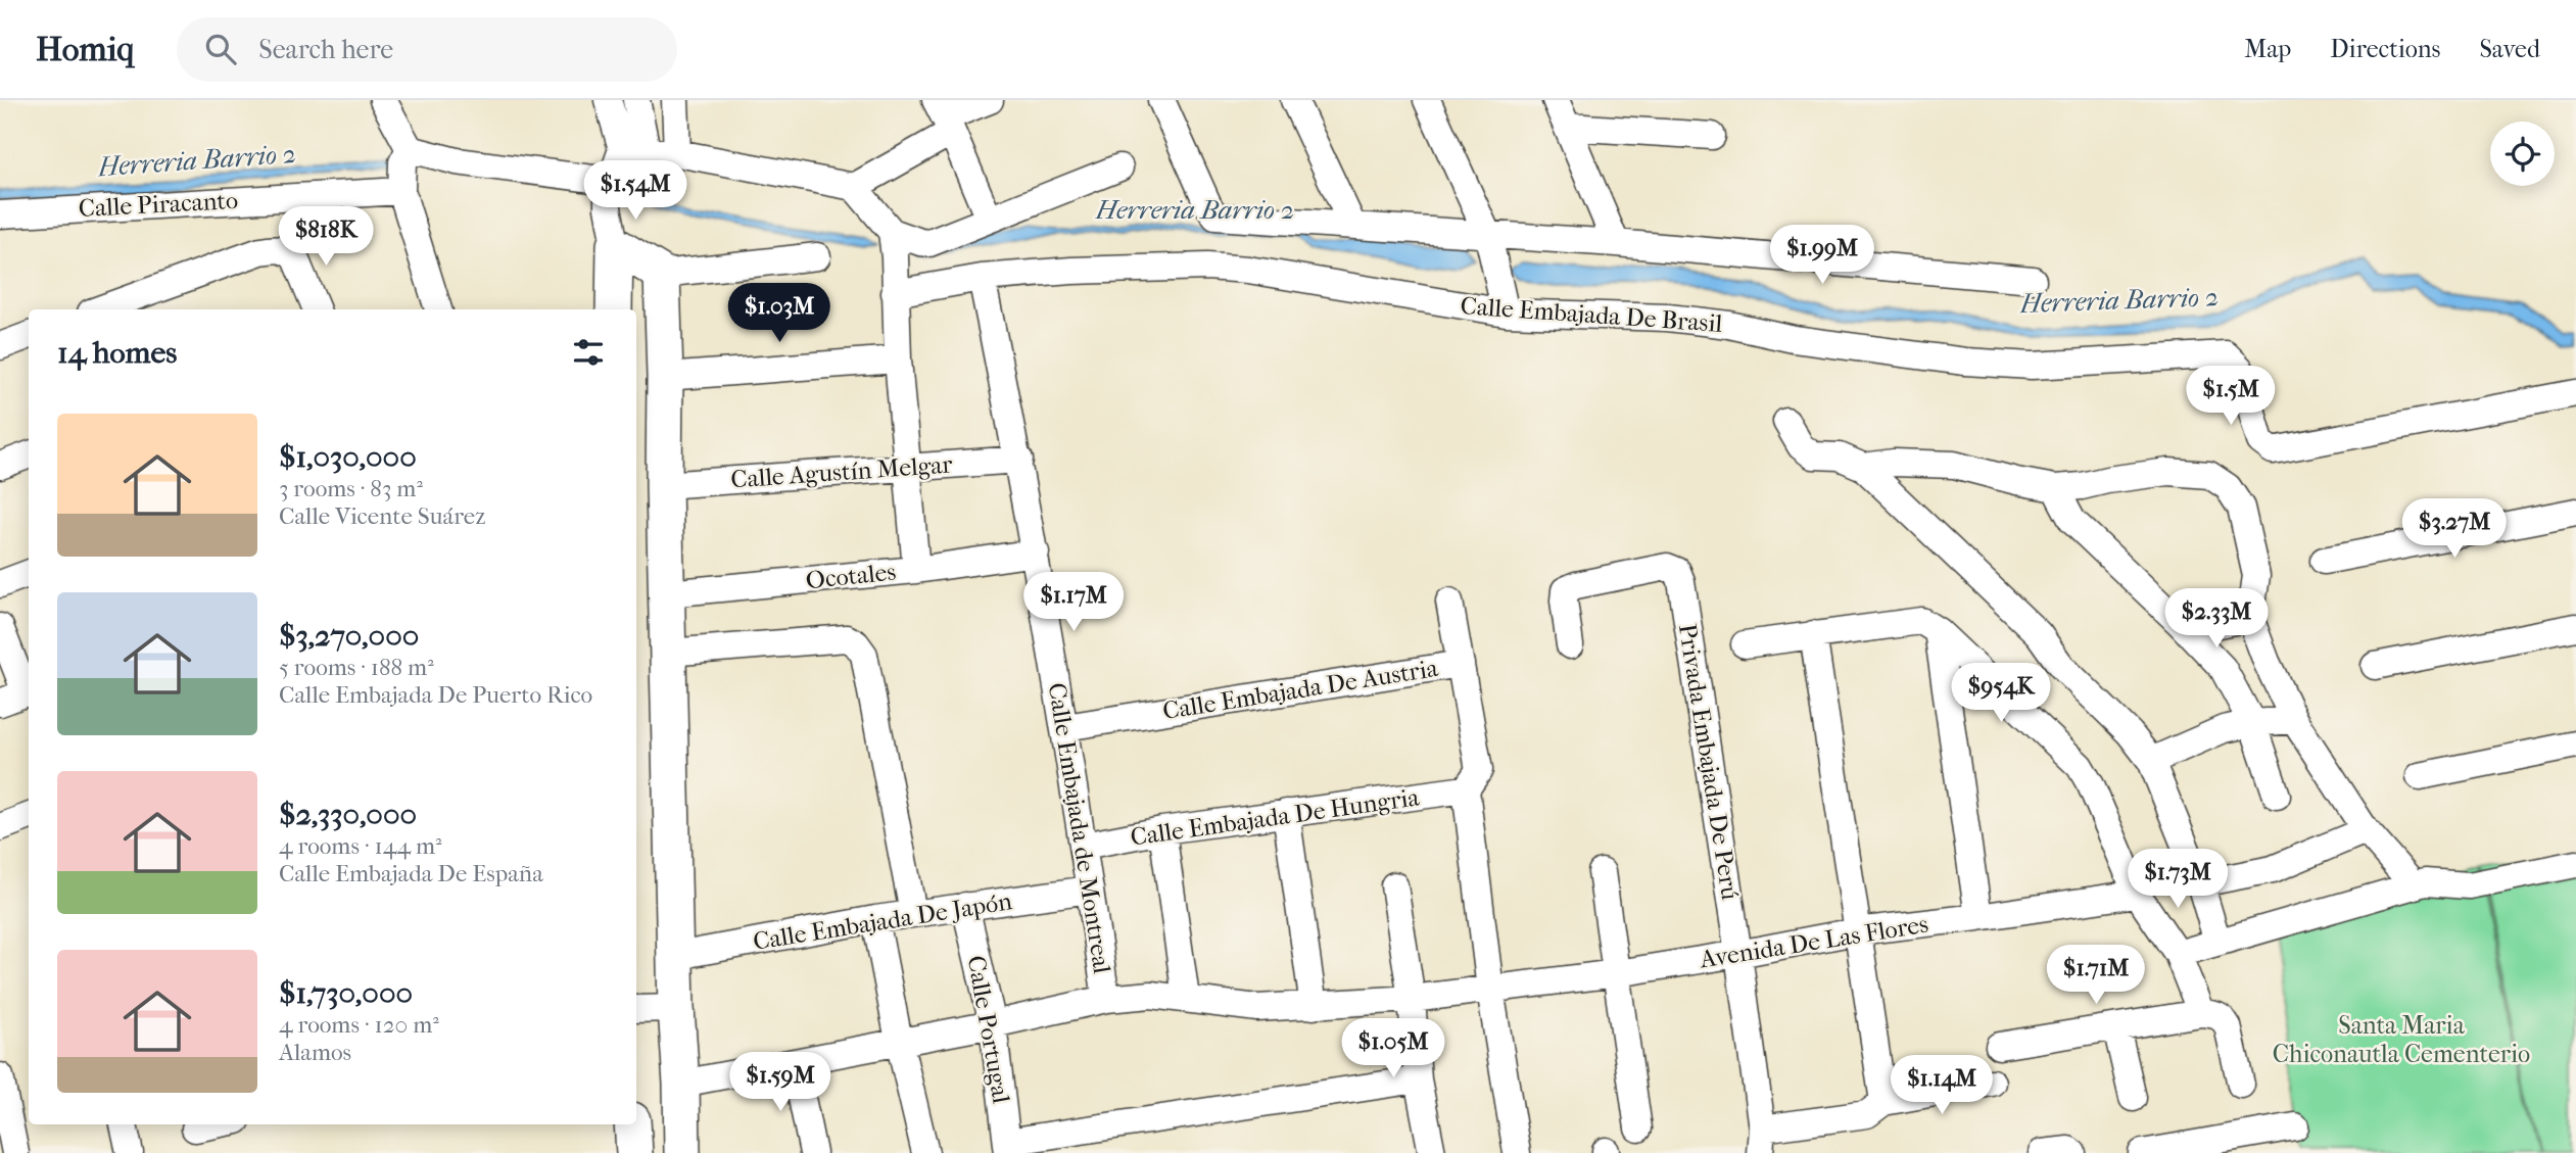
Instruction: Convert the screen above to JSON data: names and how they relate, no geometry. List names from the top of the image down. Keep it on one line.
{"streets":{"street":["Calle Piracanto","Calle Embajada De Brasil","Calle Agustín Melgar","Ocotales","Calle Embajada De Austria","Privada Embajada De Perú","Calle Embajada De Hungria","Calle Embajada de Montreal","Calle Embajada De Japón","Avenida De Las Flores","Calle Portugal"]},"crossings":[["Calle Embajada De Brasil","Calle Embajada de Montreal"],["Calle Agustín Melgar","Calle Embajada de Montreal"],["Ocotales","Calle Embajada de Montreal"],["Calle Embajada De Austria","Calle Embajada De Hungria"],["Calle Embajada De Austria","Calle Embajada de Montreal"],["Calle Embajada De Austria","Avenida De Las Flores"],["Privada Embajada De Perú","Avenida De Las Flores"],["Calle Embajada De Hungria","Calle Embajada de Montreal"],["Calle Embajada de Montreal","Calle Embajada De Japón"],["Calle Embajada de Montreal","Avenida De Las Flores"],["Calle Embajada De Japón","Calle Portugal"],["Avenida De Las Flores","Calle Portugal"]],"water":["Herreria Barrio 2"],"parks":["Santa Maria Chiconautla Cementerio"],"page":{"header":"Homiq","search":"Search here","nav":["Map","Directions","Saved"],"price":["$1.54M","$818K","$1.99M","$1.03M","$1.5M","$3.27M","$1.17M","$2.33M","$954K","$1.73M","$1.71M","$1.05M","$1.59M","$1.14M"],"heading":"14 homes","list":[{"name":"$1,030,000","note":"3 rooms · 83 m² · Calle Vicente Suárez"},{"name":"$3,270,000","note":"5 rooms · 188 m² · Calle Embajada De Puerto Rico"},{"name":"$2,330,000","note":"4 rooms · 144 m² · Calle Embajada De España"},{"name":"$1,730,000","note":"4 rooms · 120 m² · Alamos"}]}}
